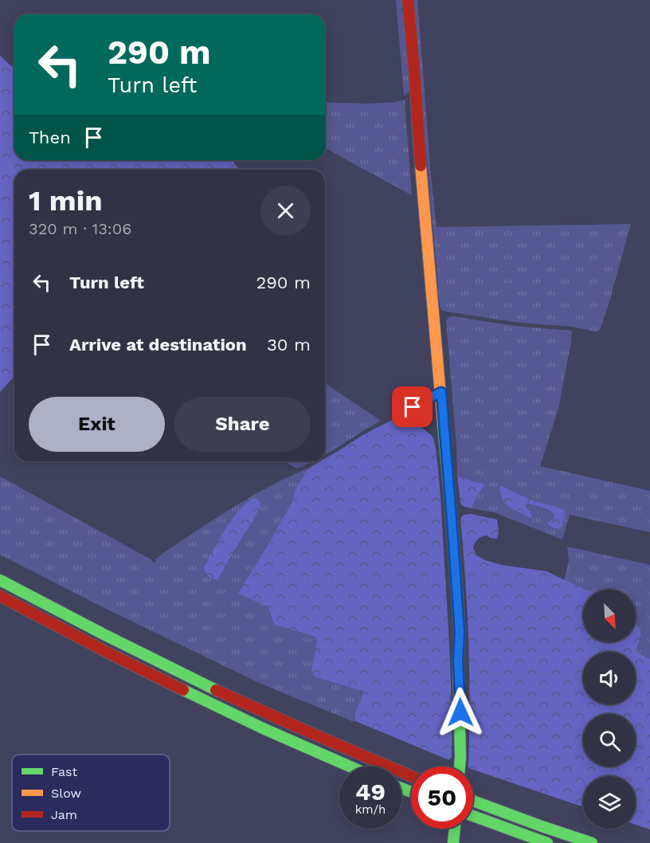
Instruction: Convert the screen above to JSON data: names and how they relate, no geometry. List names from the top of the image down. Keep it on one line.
{"legend":["Fast","Slow","Jam"],"north":"bottom right","page":{"turn":["290 m","Turn left"],"then":"Then","heading":["1 min","320 m · 13:06"],"list":[{"name":"Turn left","value":"290 m"},{"name":"Arrive at destination","value":"30 m"}],"buttons":["Exit","Share"],"speed":"49 km/h","limit":"50"}}
